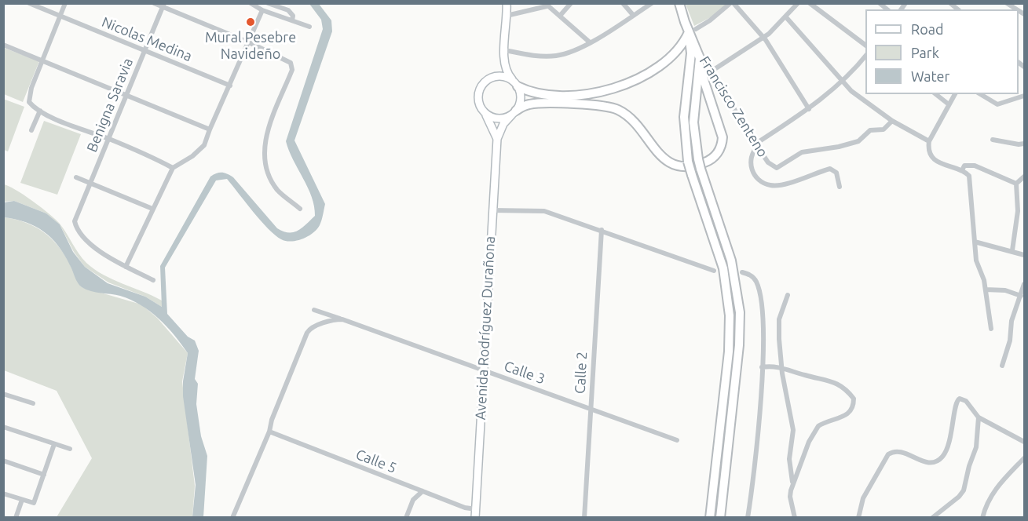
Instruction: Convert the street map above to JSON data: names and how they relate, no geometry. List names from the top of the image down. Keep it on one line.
{"streets":{"main road":["Avenida Rodríguez Durañona"],"street":["Nicolas Medina","Benigna Saravia","Francisco Zenteno","Calle 3","Calle 2","Calle 5"]},"crossings":[["Nicolas Medina","Benigna Saravia"],["Avenida Rodríguez Durañona","Calle 3"],["Avenida Rodríguez Durañona","Calle 5"],["Calle 3","Calle 2"]],"places":["Mural Pesebre Navideño"],"legend":["Road","Park","Water"]}
